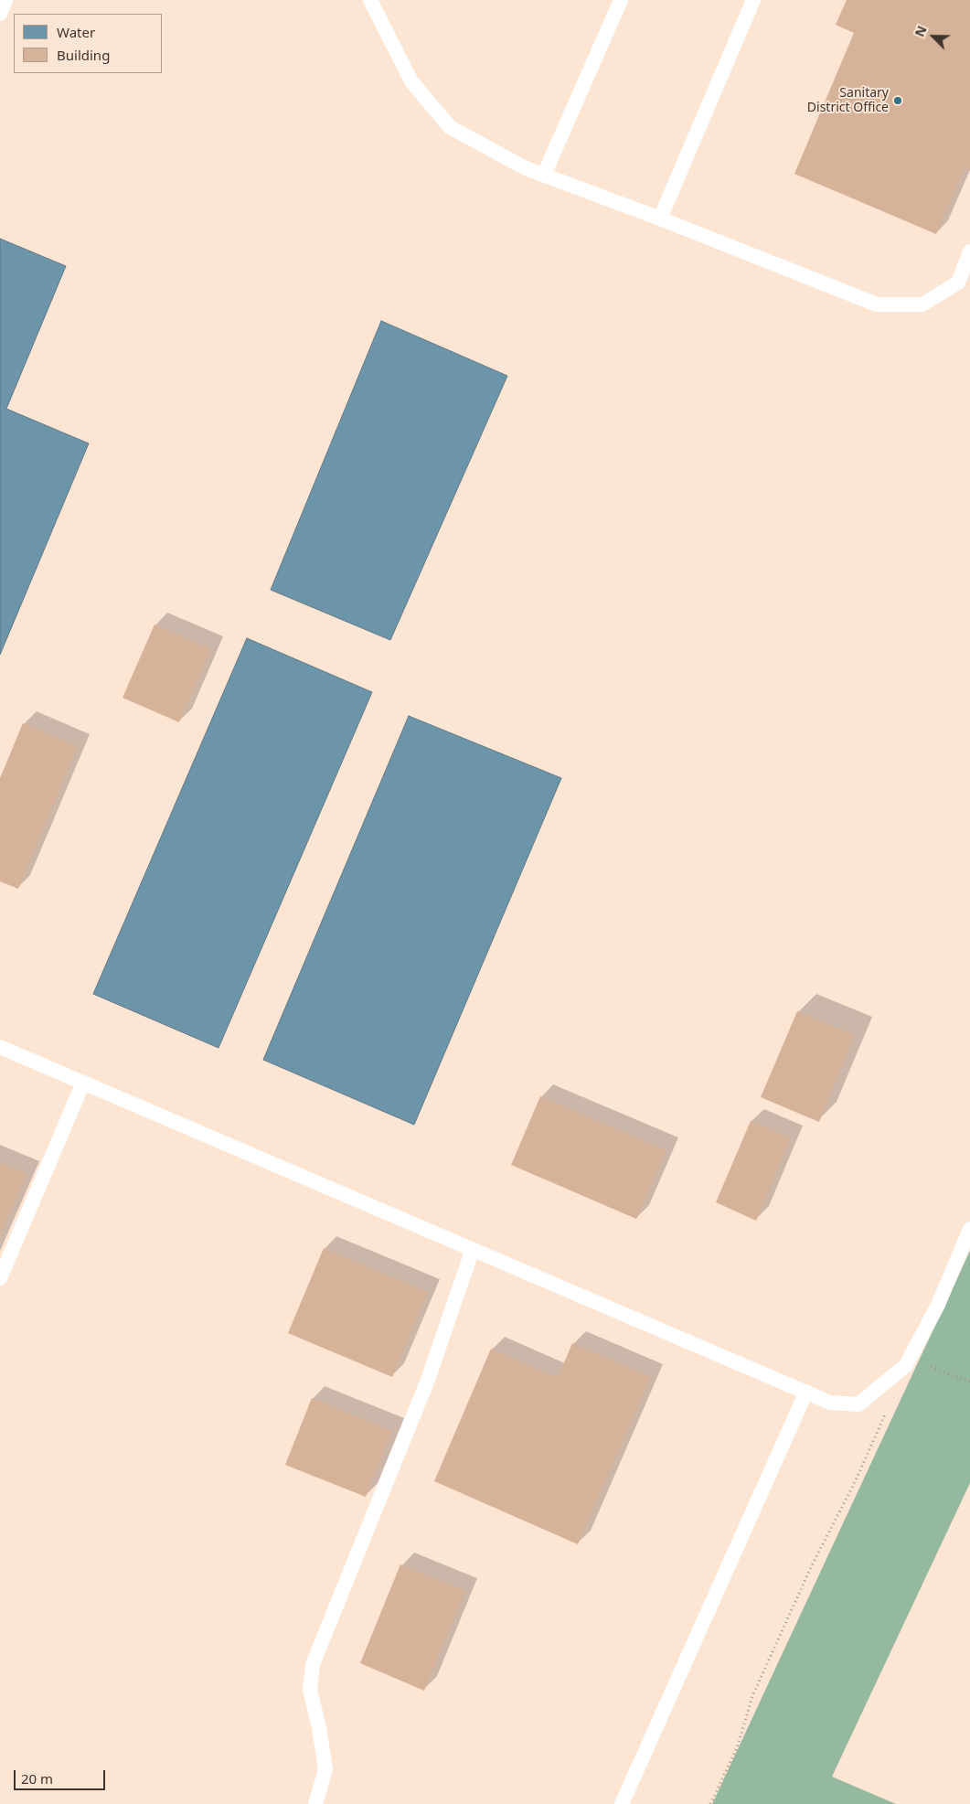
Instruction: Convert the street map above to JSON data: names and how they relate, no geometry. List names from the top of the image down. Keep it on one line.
{"places":["Sanitary District Office"],"legend":["Water","Building"],"scale_bar":"20 m","north":"top left"}
